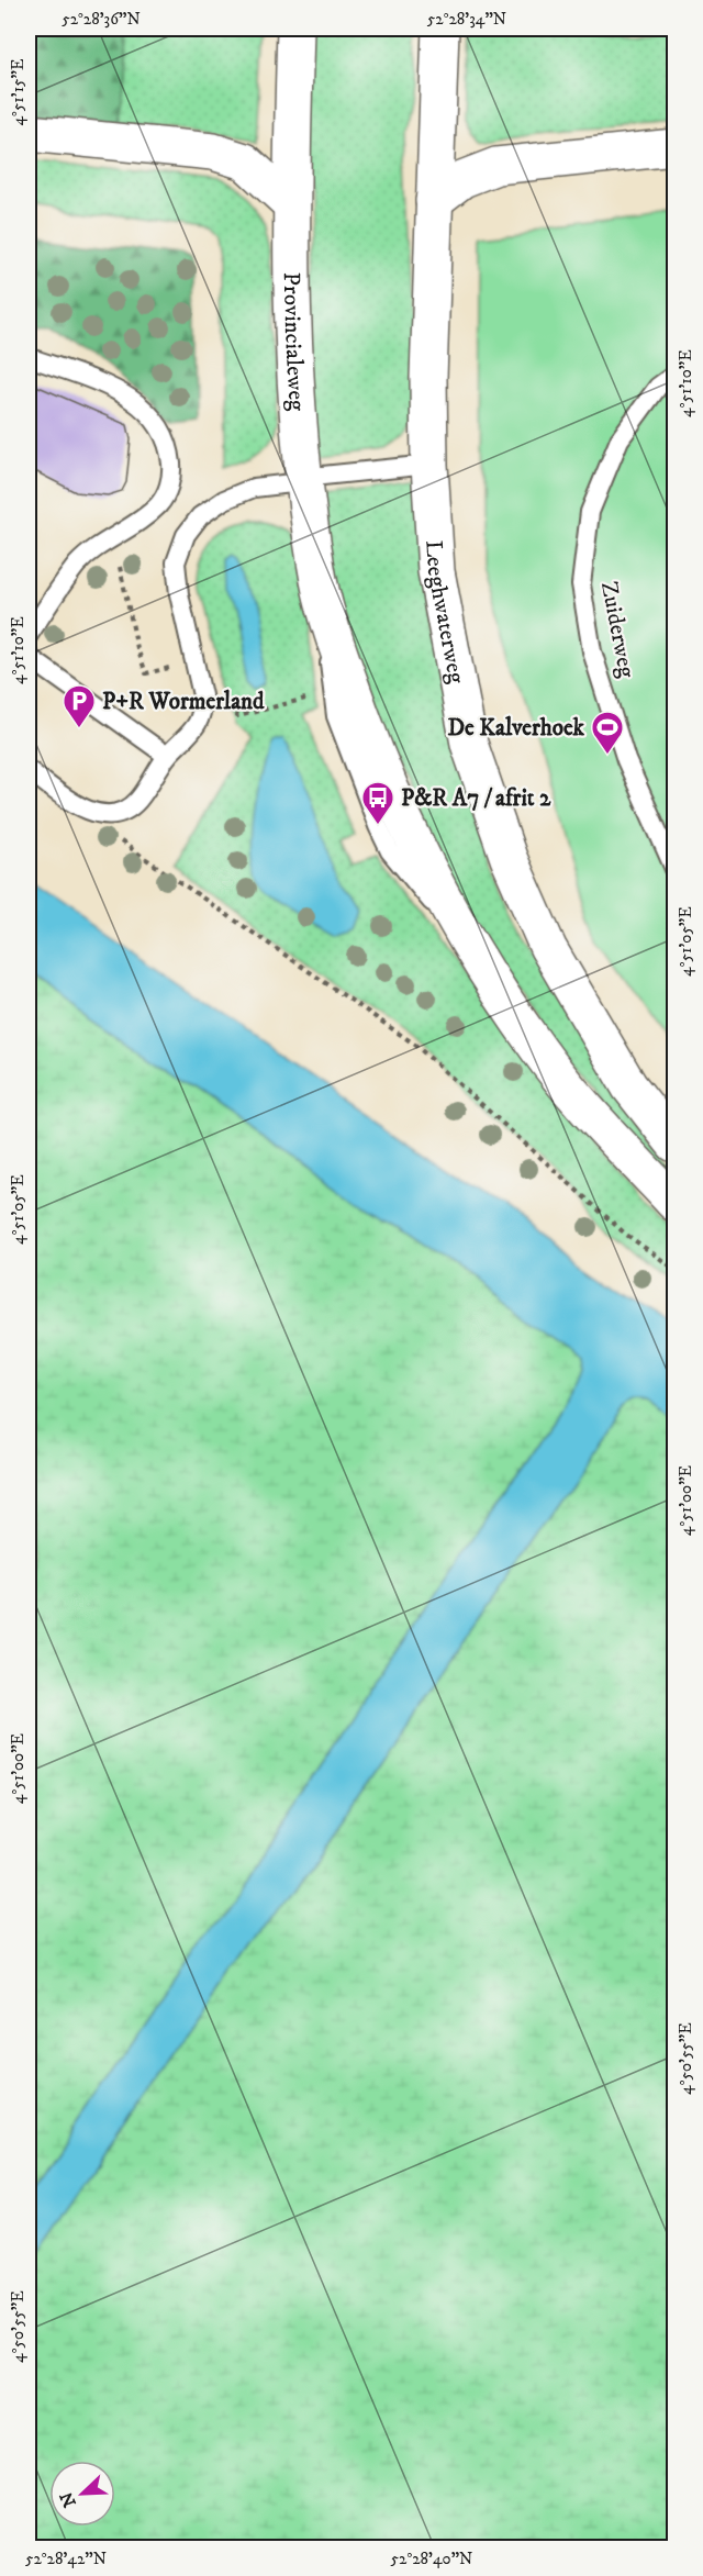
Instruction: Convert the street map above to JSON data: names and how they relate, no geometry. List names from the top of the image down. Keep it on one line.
{"streets":{"main road":["Provincialeweg","Leeghwaterweg"],"lane":["Zuiderweg"]},"places":{"parking":["P+R Wormerland"],"sports":["De Kalverhoek"],"bus stop":["P&R A7 / afrit 2"]},"north":"bottom left","coordinates":["52°28'36\"N","52°28'34\"N","4°51'15\"E","4°51'10\"E","4°51'05\"E","4°51'00\"E","4°50'55\"E","52°28'42\"N","52°28'40\"N"]}
